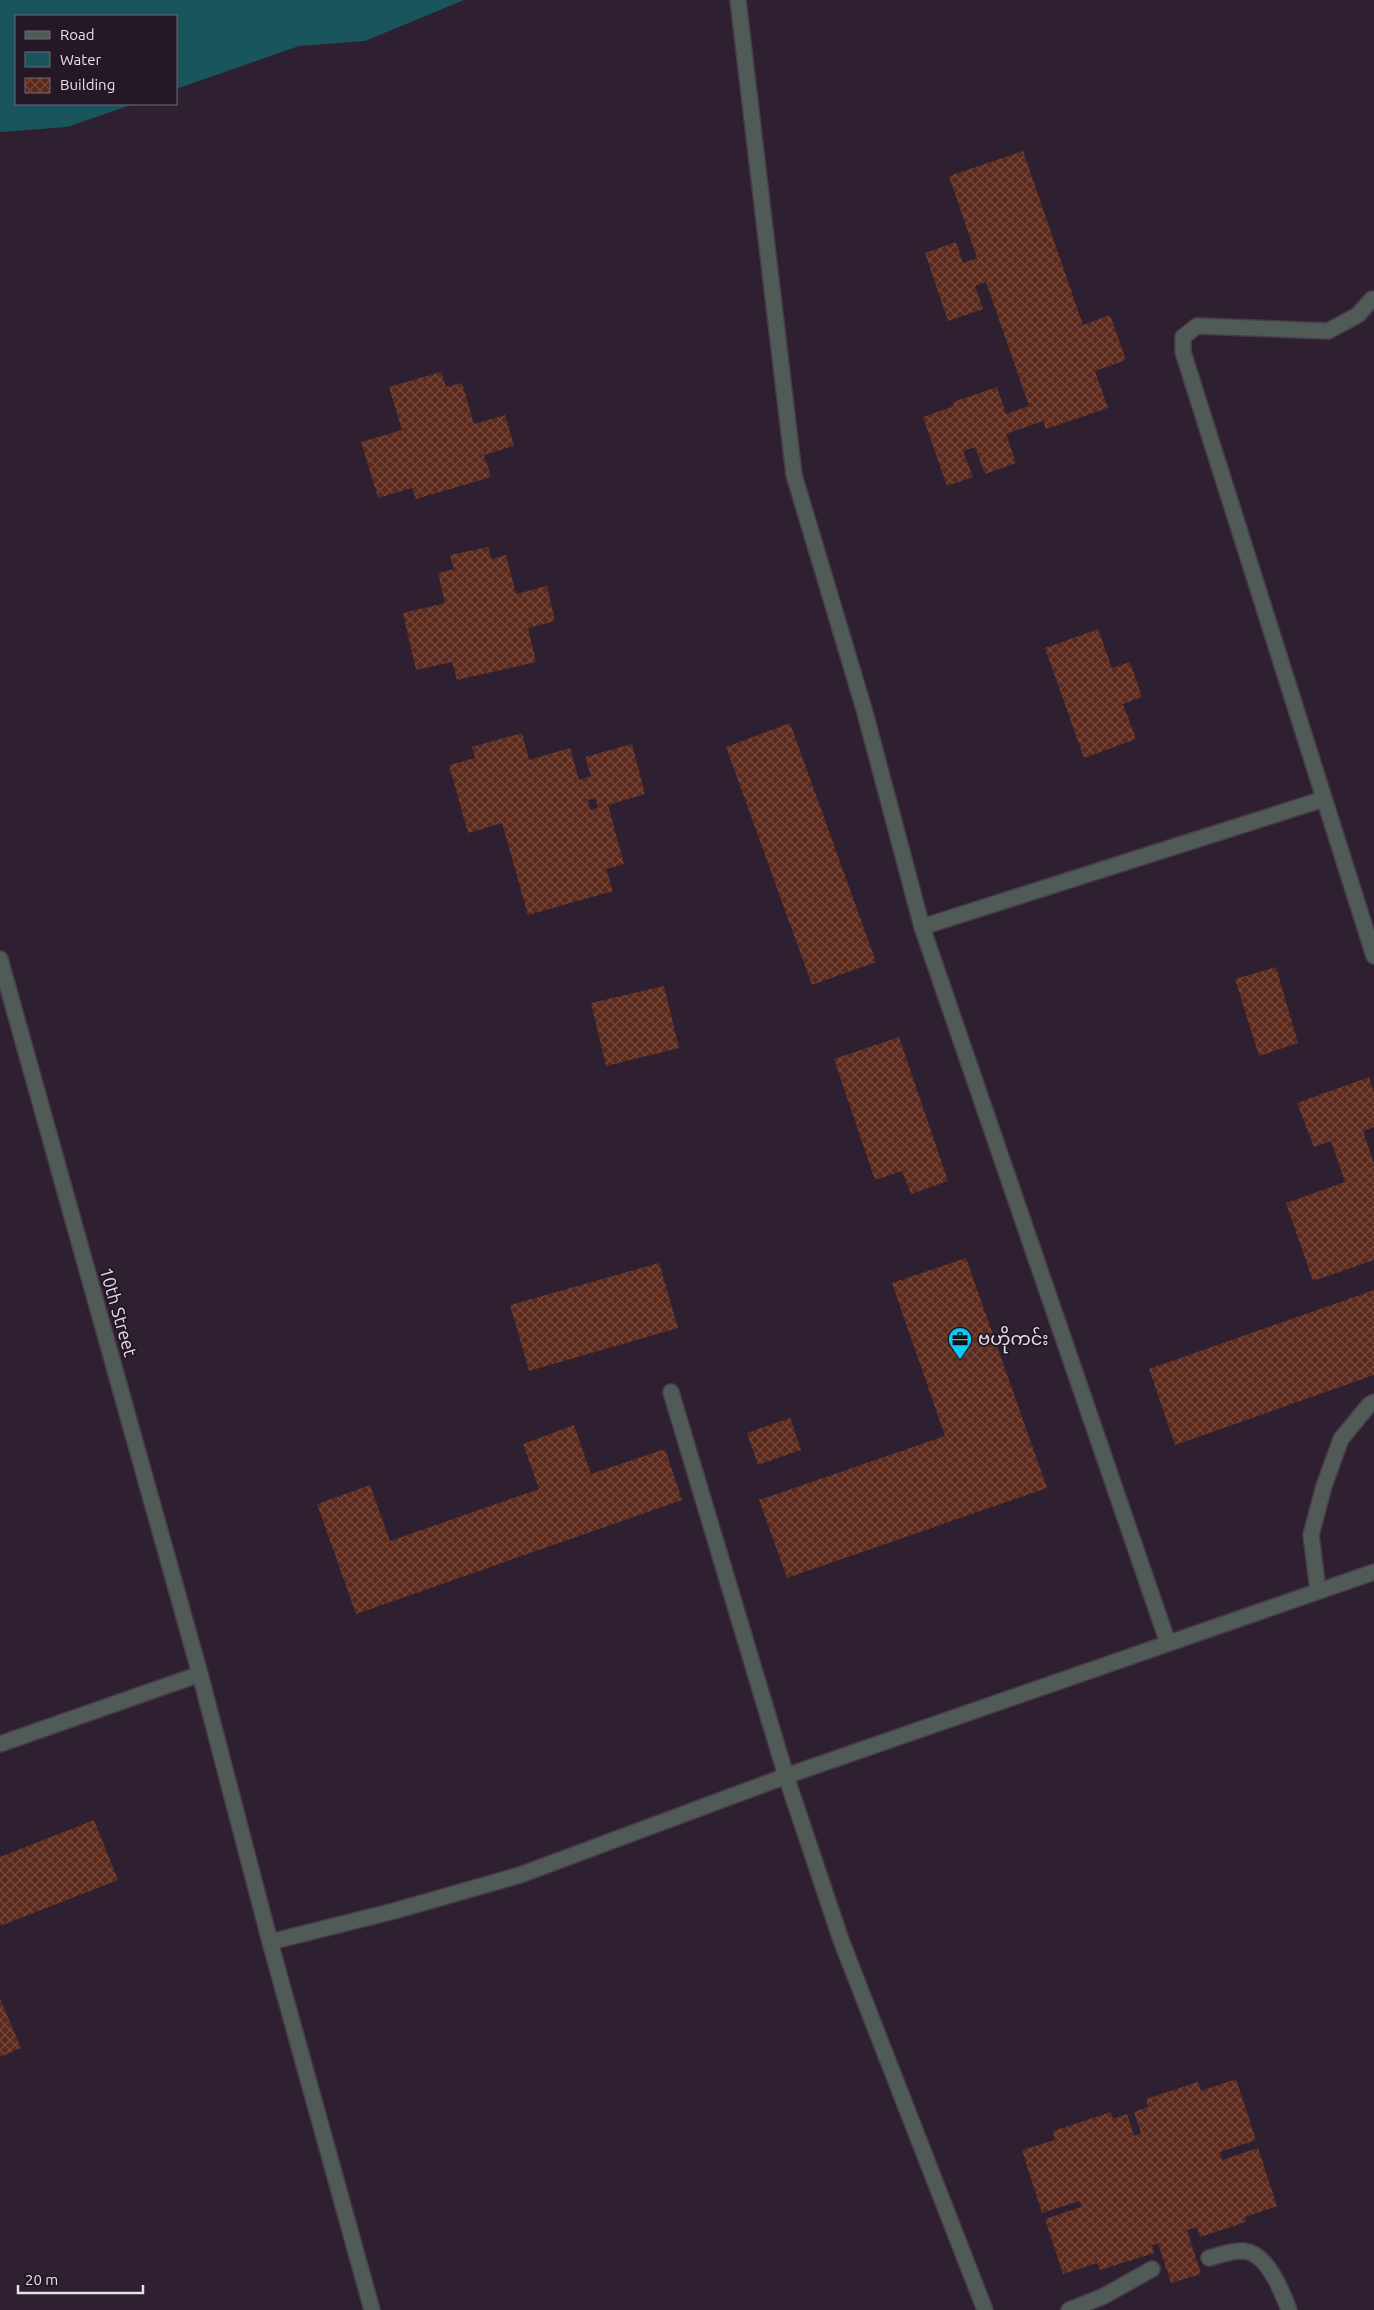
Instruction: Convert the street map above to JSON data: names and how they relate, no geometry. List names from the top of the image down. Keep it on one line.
{"streets":{"street":["10th Street"]},"places":{"office":["ဗဟိုကင်း"]},"legend":["Road","Water","Building"],"scale_bar":"20 m"}
